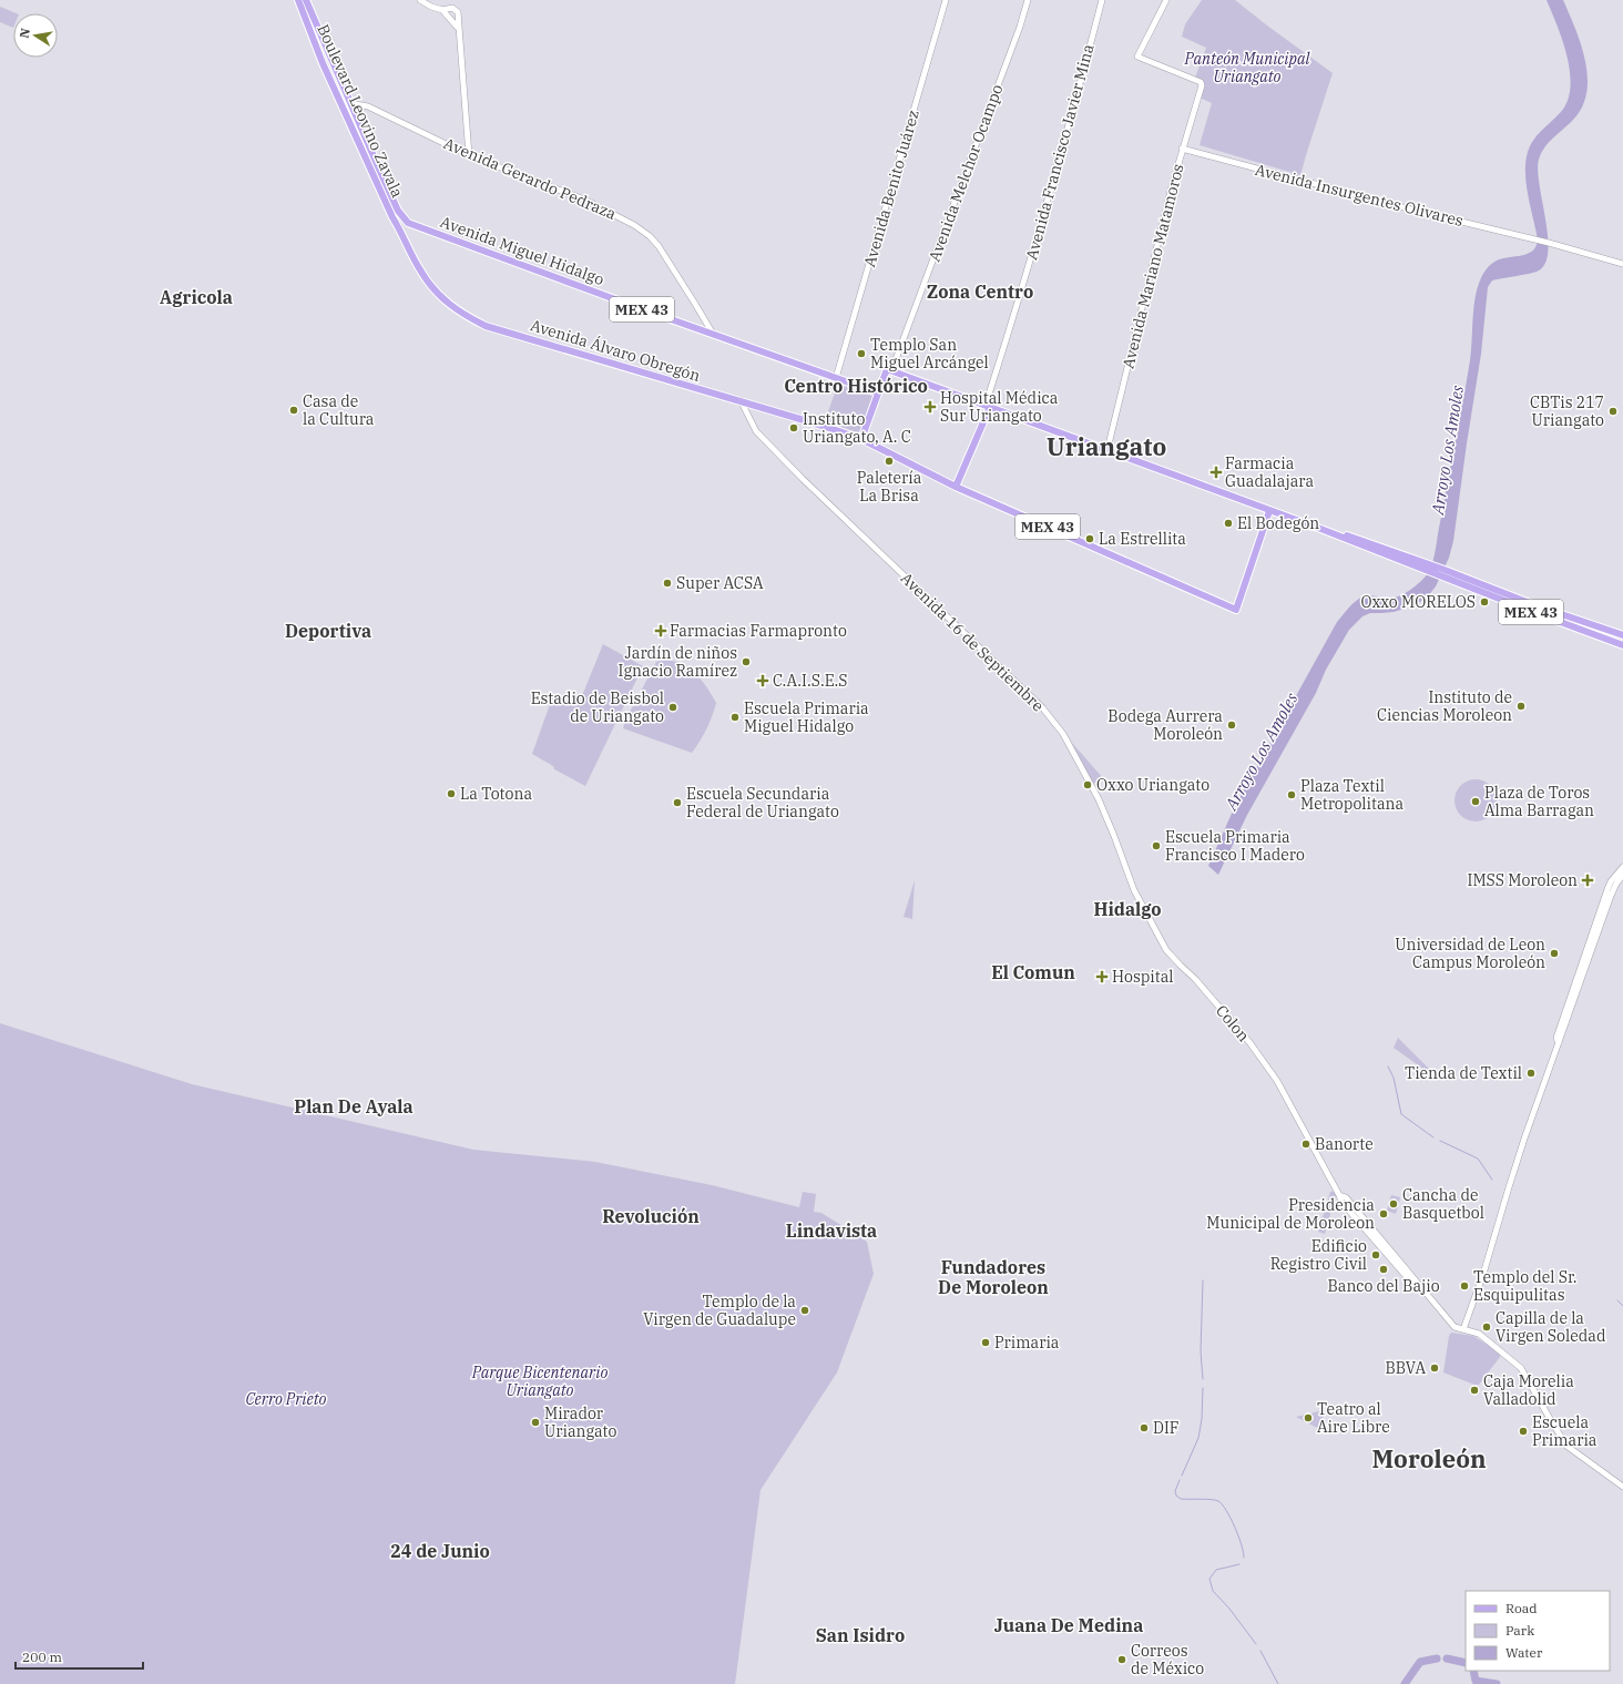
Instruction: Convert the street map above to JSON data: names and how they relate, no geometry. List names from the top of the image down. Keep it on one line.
{"streets":{"main road":["Boulevard Leovino Zavala","Avenida Miguel Hidalgo","MEX 43","Avenida Álvaro Obregón"],"street":["Avenida Francisco Javier Mina","Avenida Melchor Ocampo","Avenida Gerardo Pedraza","Avenida Benito Juárez","Avenida Insurgentes Olivares","Avenida Mariano Matamoros","Avenida 16 de Septiembre","Colon"]},"crossings":[["Boulevard Leovino Zavala","Avenida Gerardo Pedraza"],["Boulevard Leovino Zavala","Avenida Miguel Hidalgo"],["Boulevard Leovino Zavala","Avenida Álvaro Obregón"],["Avenida Francisco Javier Mina","MEX 43"],["Avenida Melchor Ocampo","MEX 43"],["Avenida Gerardo Pedraza","Avenida Miguel Hidalgo"],["Avenida Benito Juárez","Avenida Miguel Hidalgo"],["Avenida Insurgentes Olivares","Avenida Mariano Matamoros"],["Avenida Mariano Matamoros","MEX 43"],["MEX 43","Avenida Álvaro Obregón"],["Avenida Álvaro Obregón","Avenida 16 de Septiembre"],["Avenida 16 de Septiembre","Colon"]],"districts":["Zona Centro","Agricola","Centro Histórico","Uriangato","Deportiva","Hidalgo","El Comun","Plan De Ayala","Revolución","Lindavista","Fundadores De Moroleon","Moroleón","24 de Junio","Juana De Medina","San Isidro"],"water":["Arroyo Los Amoles"],"parks":["Panteón Municipal Uriangato","Parque Bicentenario Uriangato","Cerro Prieto"],"places":{"other":["Templo San Miguel Arcángel","Casa de la Cultura","CBTis 217 Uriangato","Instituto Uriangato, A. C","Paletería La Brisa","El Bodegón","La Estrellita","Super ACSA","Oxxo MORELOS","Jardín de niños Ignacio Ramírez","Instituto de Ciencias Moroleon","Estadio de Beisbol de Uriangato","Escuela Primaria Miguel Hidalgo","Bodega Aurrera Moroleón","Oxxo Uriangato","La Totona","Plaza Textil Metropolitana","Plaza de Toros Alma Barragan","Escuela Secundaria Federal de Uriangato","Escuela Primaria Francisco I Madero","Universidad de Leon Campus Moroleón","Tienda de Textil","Banorte","Cancha de Basquetbol","Presidencia Municipal de Moroleon","Edificio Registro Civil","Banco del Bajio","Templo del Sr. Esquipulitas","Templo de la Virgen de Guadalupe","Capilla de la Virgen Soledad","Primaria","BBVA","Caja Morelia Valladolid","Teatro al Aire Libre","Mirador Uriangato","DIF","Escuela Primaria","Correos de México"],"health":["Hospital Médica Sur Uriangato","Farmacia Guadalajara","Farmacias Farmapronto","C.A.I.S.E.S","IMSS Moroleon","Hospital"]},"legend":["Road","Park","Water"],"scale_bar":"200 m","north":"left"}
